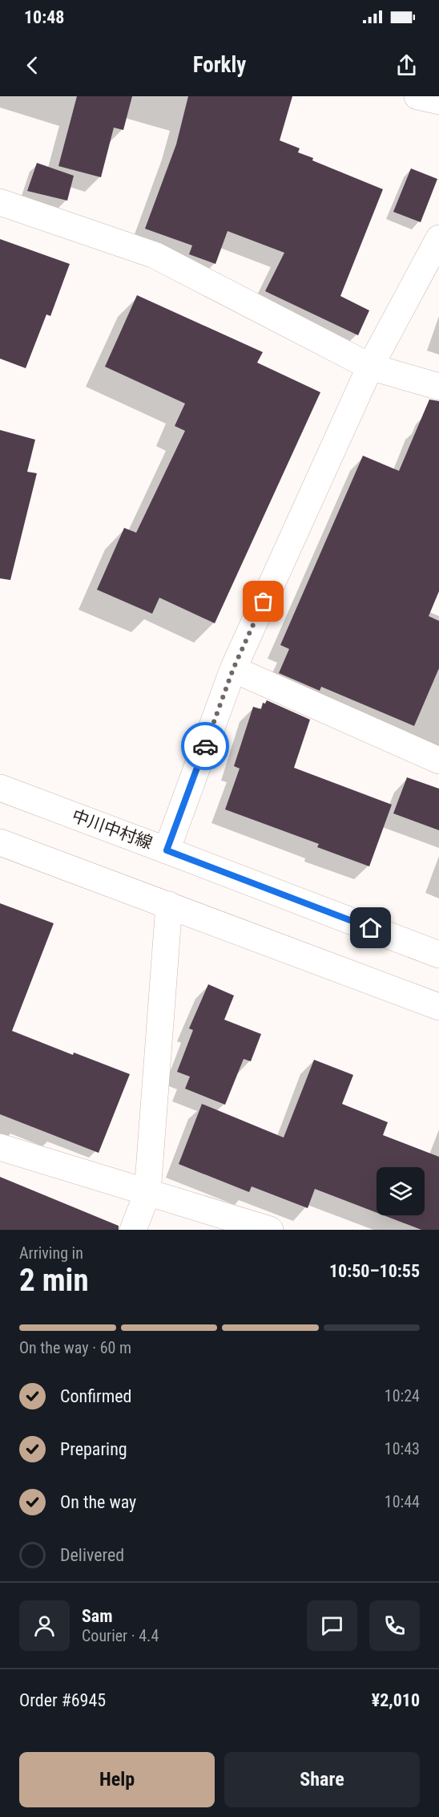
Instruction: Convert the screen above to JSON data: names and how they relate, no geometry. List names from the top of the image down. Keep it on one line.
{"streets":{"street":["中川中村線"]},"page":{"status":"10:48","header":"Forkly","heading":["2 min","Arriving in","10:50–10:55"],"panel":["Sam","Courier · 4.4","Order #6945","¥2,010"],"bar":"On the way · 60 m","list":[["Confirmed","10:24"],["Preparing","10:43"],["On the way","10:44"],"Delivered"],"buttons":["Help","Share"]}}
